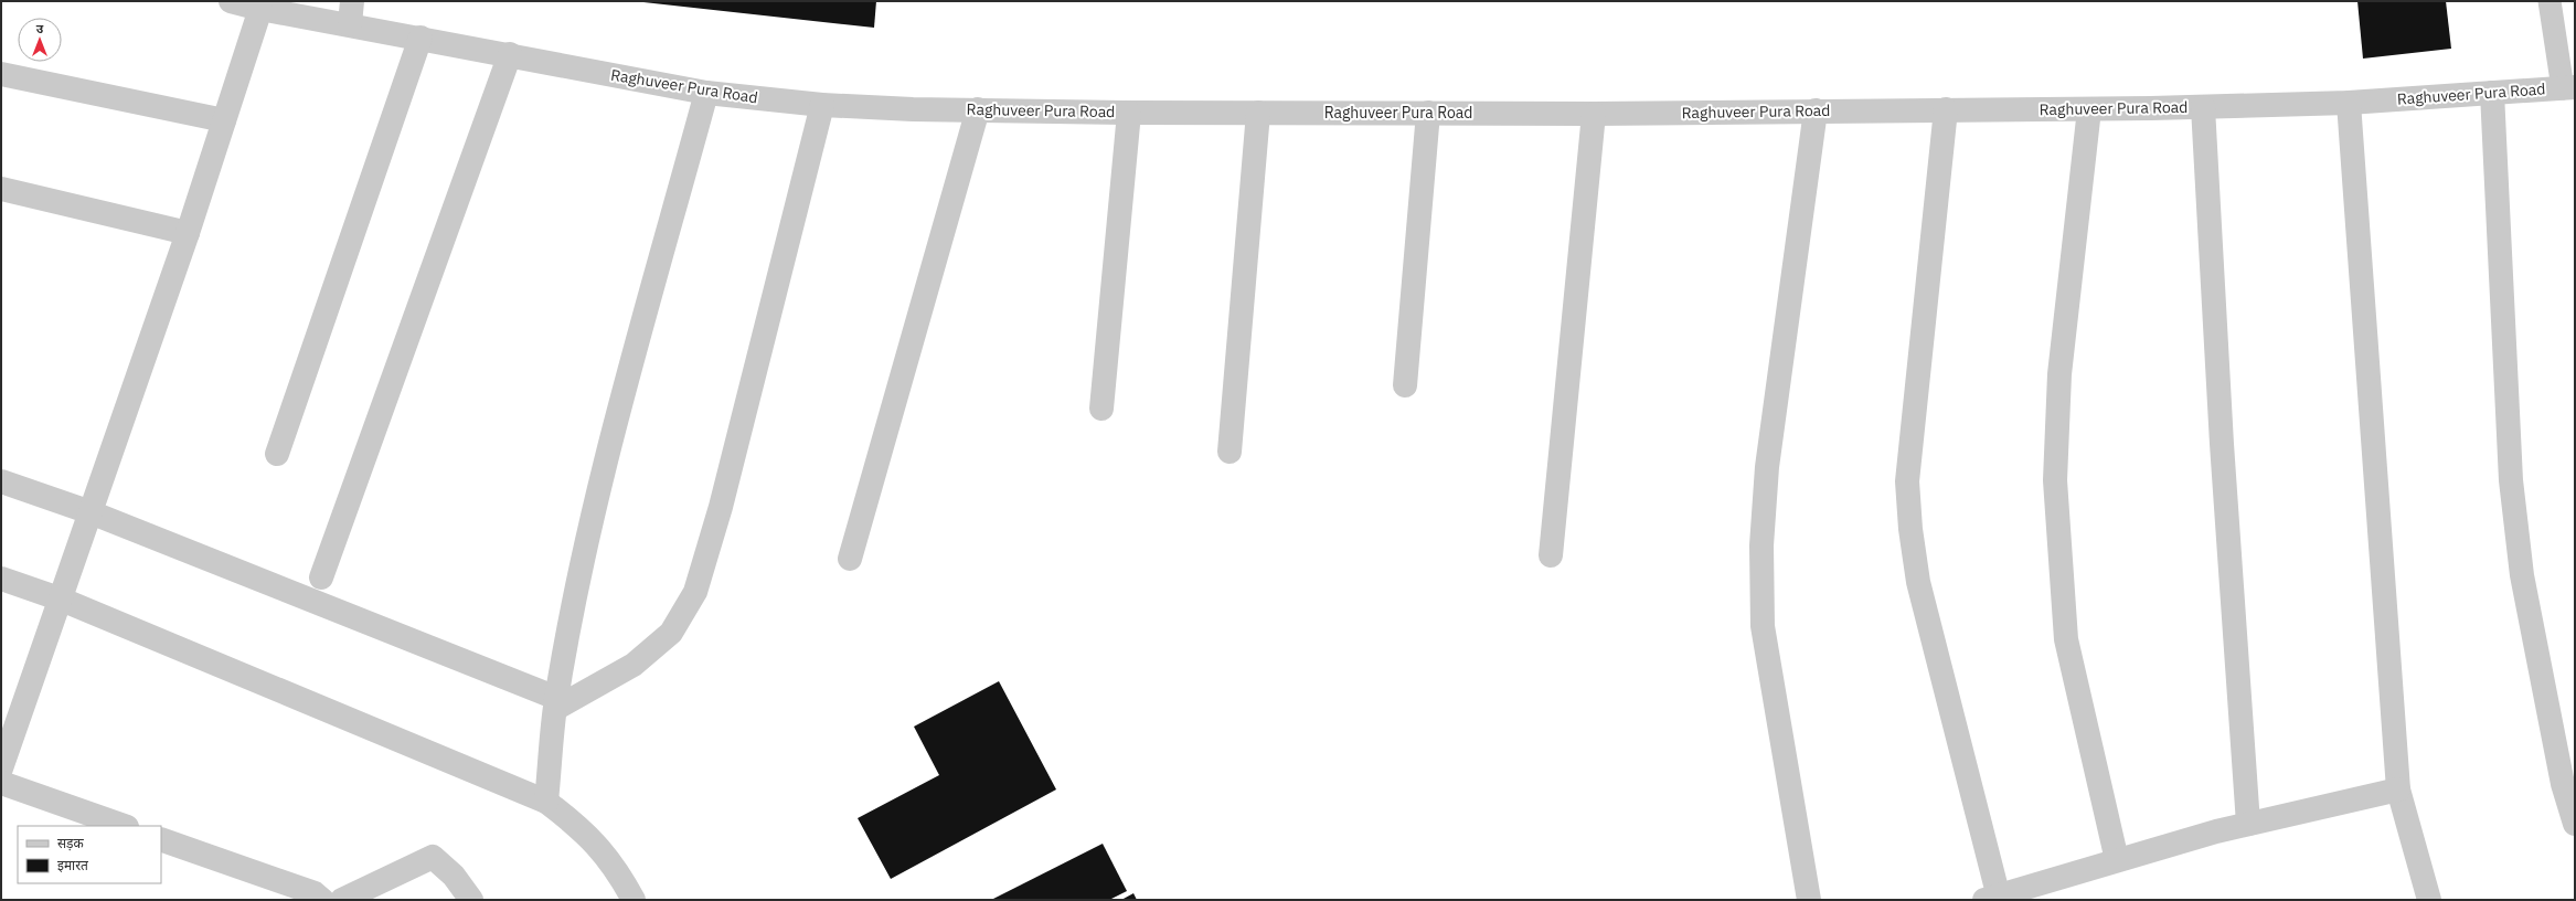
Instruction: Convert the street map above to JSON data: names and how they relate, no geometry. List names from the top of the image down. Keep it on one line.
{"streets":{"street":["Raghuveer Pura Road"]},"legend":["सड़क","इमारत"],"north":"top"}
